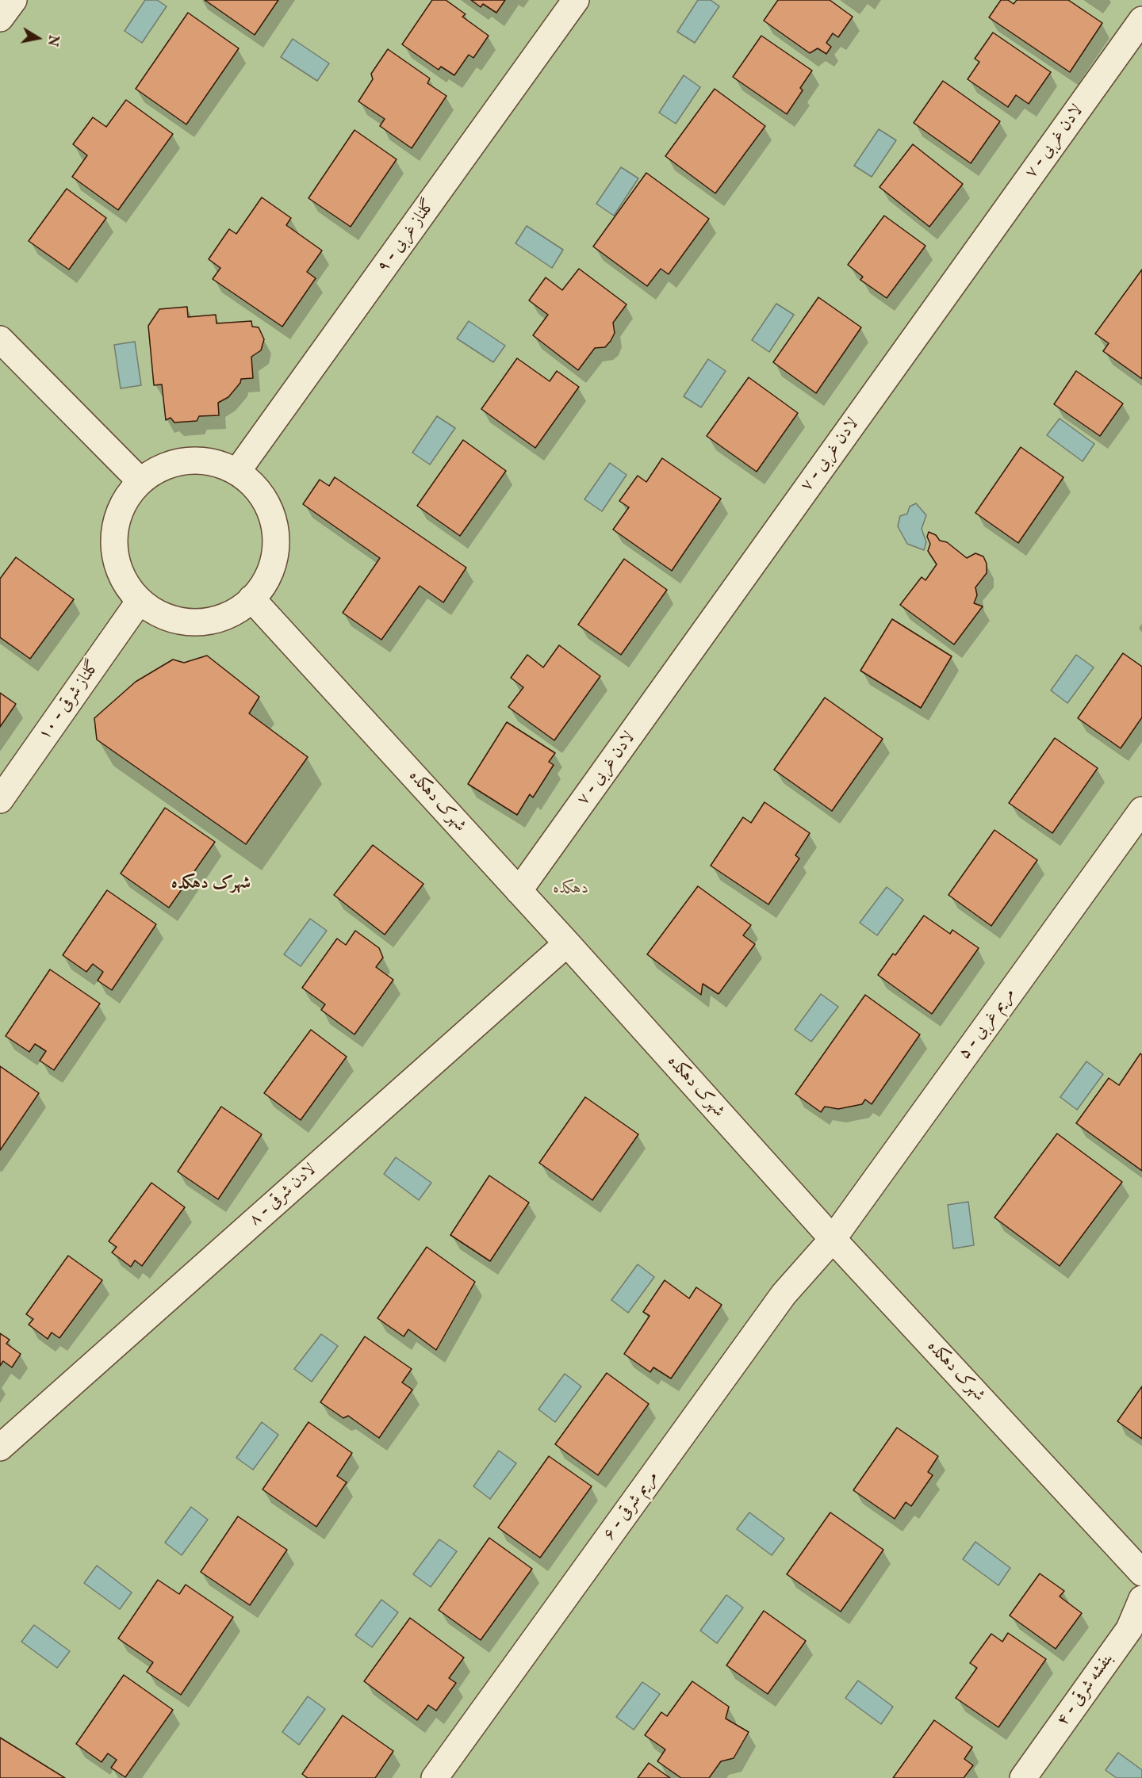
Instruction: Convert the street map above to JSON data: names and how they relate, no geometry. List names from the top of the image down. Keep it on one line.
{"streets":{"street":["لادن غربی - ۷","گلناز غربی - ۹","گلناز شرقی - ۱۰","شهرک دهکده","مریم غربی - ۵","لادن شرقی - ۸","مریم شرقی - ۶","بنفشه شرقی - ۴"]},"crossings":[["لادن غربی - ۷","شهرک دهکده"],["گلناز غربی - ۹","گلناز شرقی - ۱۰"],["گلناز غربی - ۹","شهرک دهکده"],["گلناز شرقی - ۱۰","شهرک دهکده"],["شهرک دهکده","مریم غربی - ۵"],["شهرک دهکده","لادن شرقی - ۸"],["شهرک دهکده","مریم شرقی - ۶"],["مریم غربی - ۵","مریم شرقی - ۶"]],"districts":["شهرک دهکده"],"parks":["دهکده"],"north":"right"}
